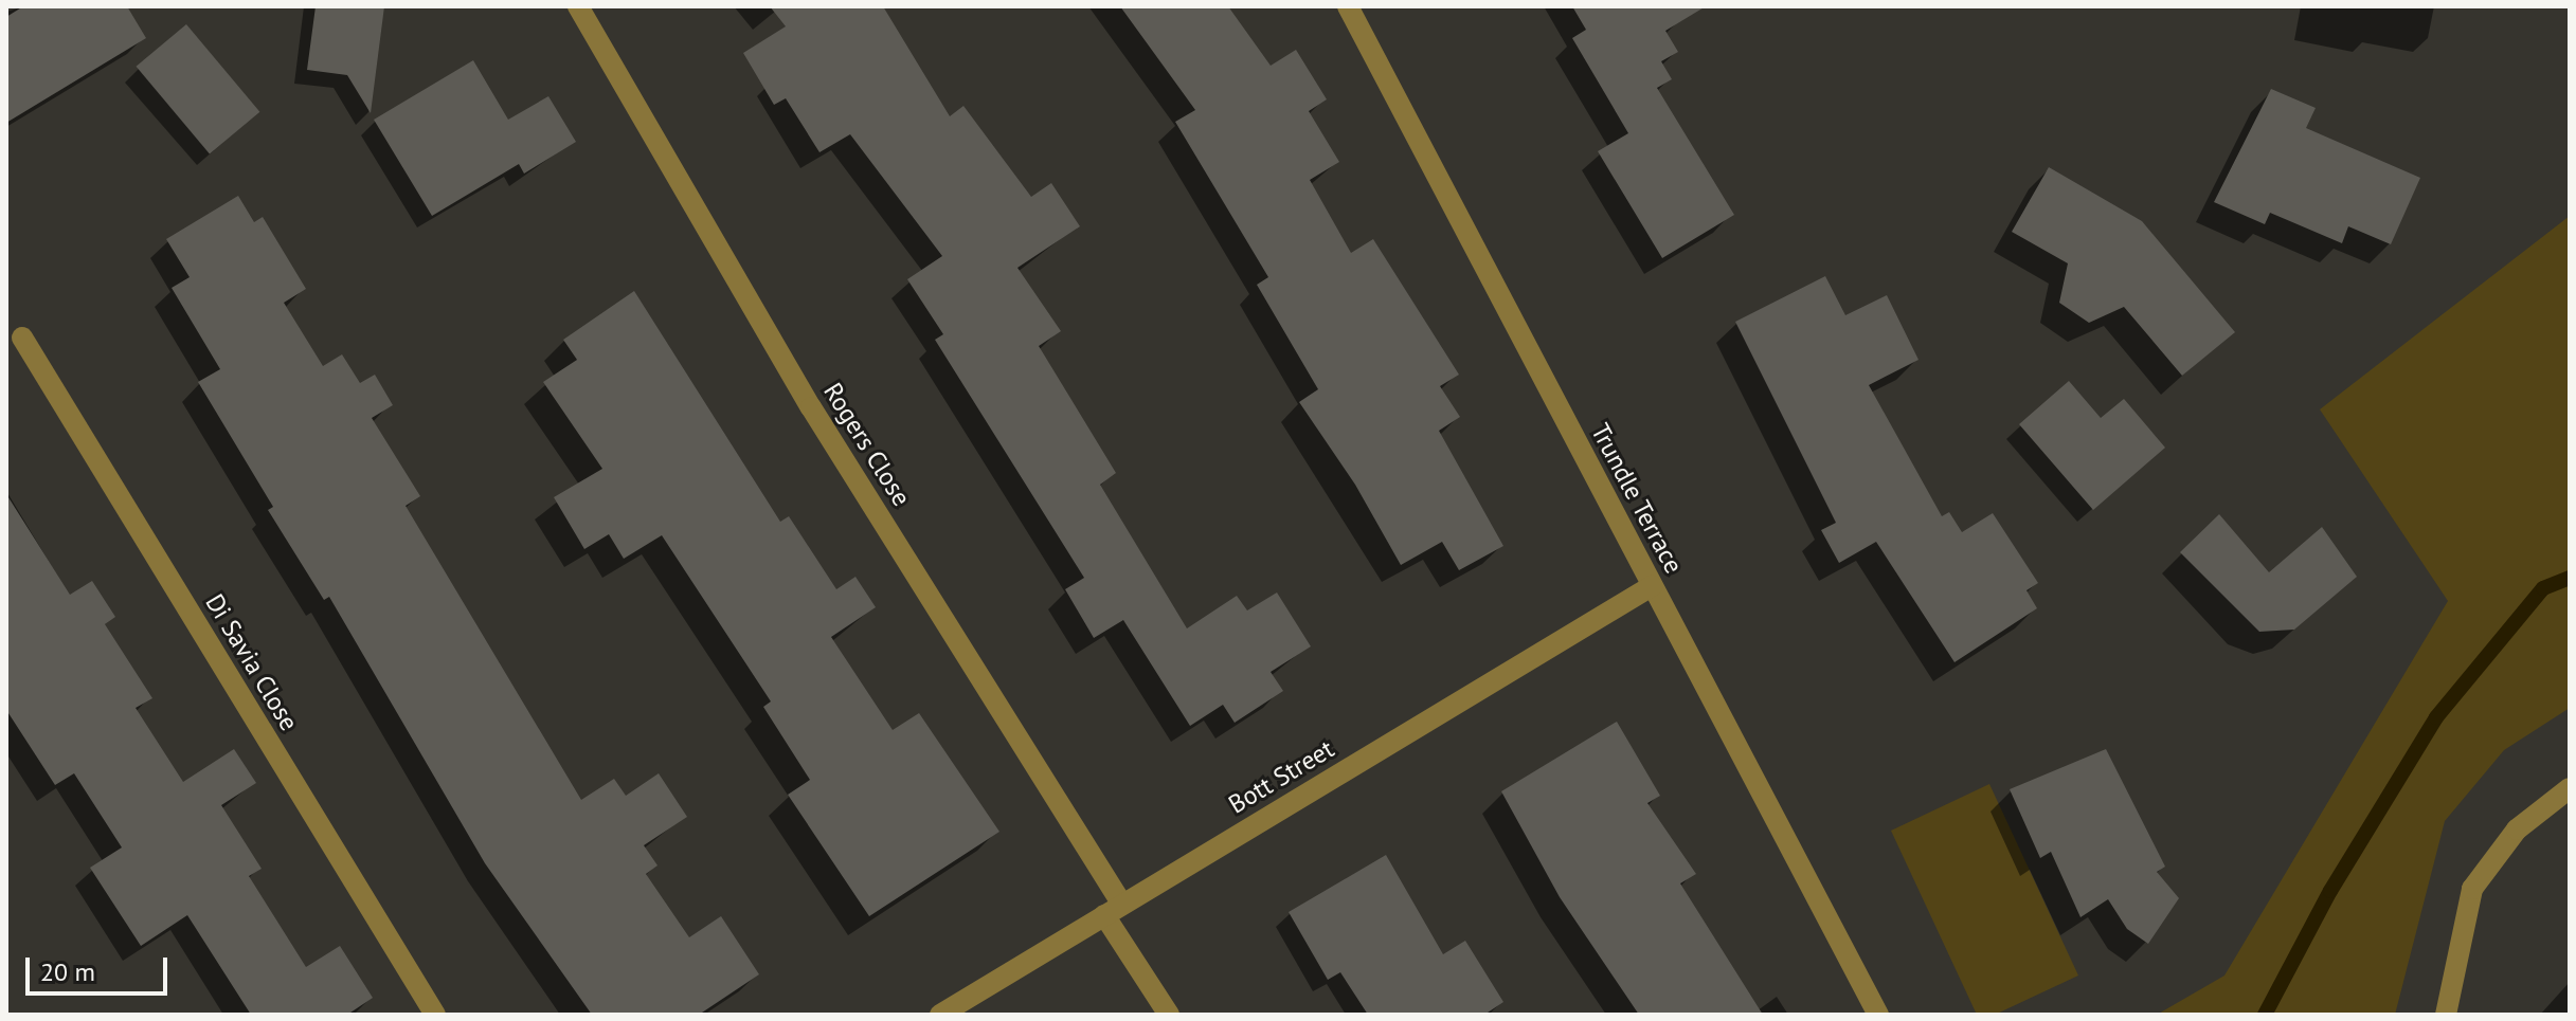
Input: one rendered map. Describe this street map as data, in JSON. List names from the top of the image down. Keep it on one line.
{"streets":{"street":["Rogers Close","Trundle Terrace","Di Savia Close","Bott Street"]},"crossings":[["Rogers Close","Bott Street"],["Trundle Terrace","Bott Street"]],"scale_bar":"20 m"}
